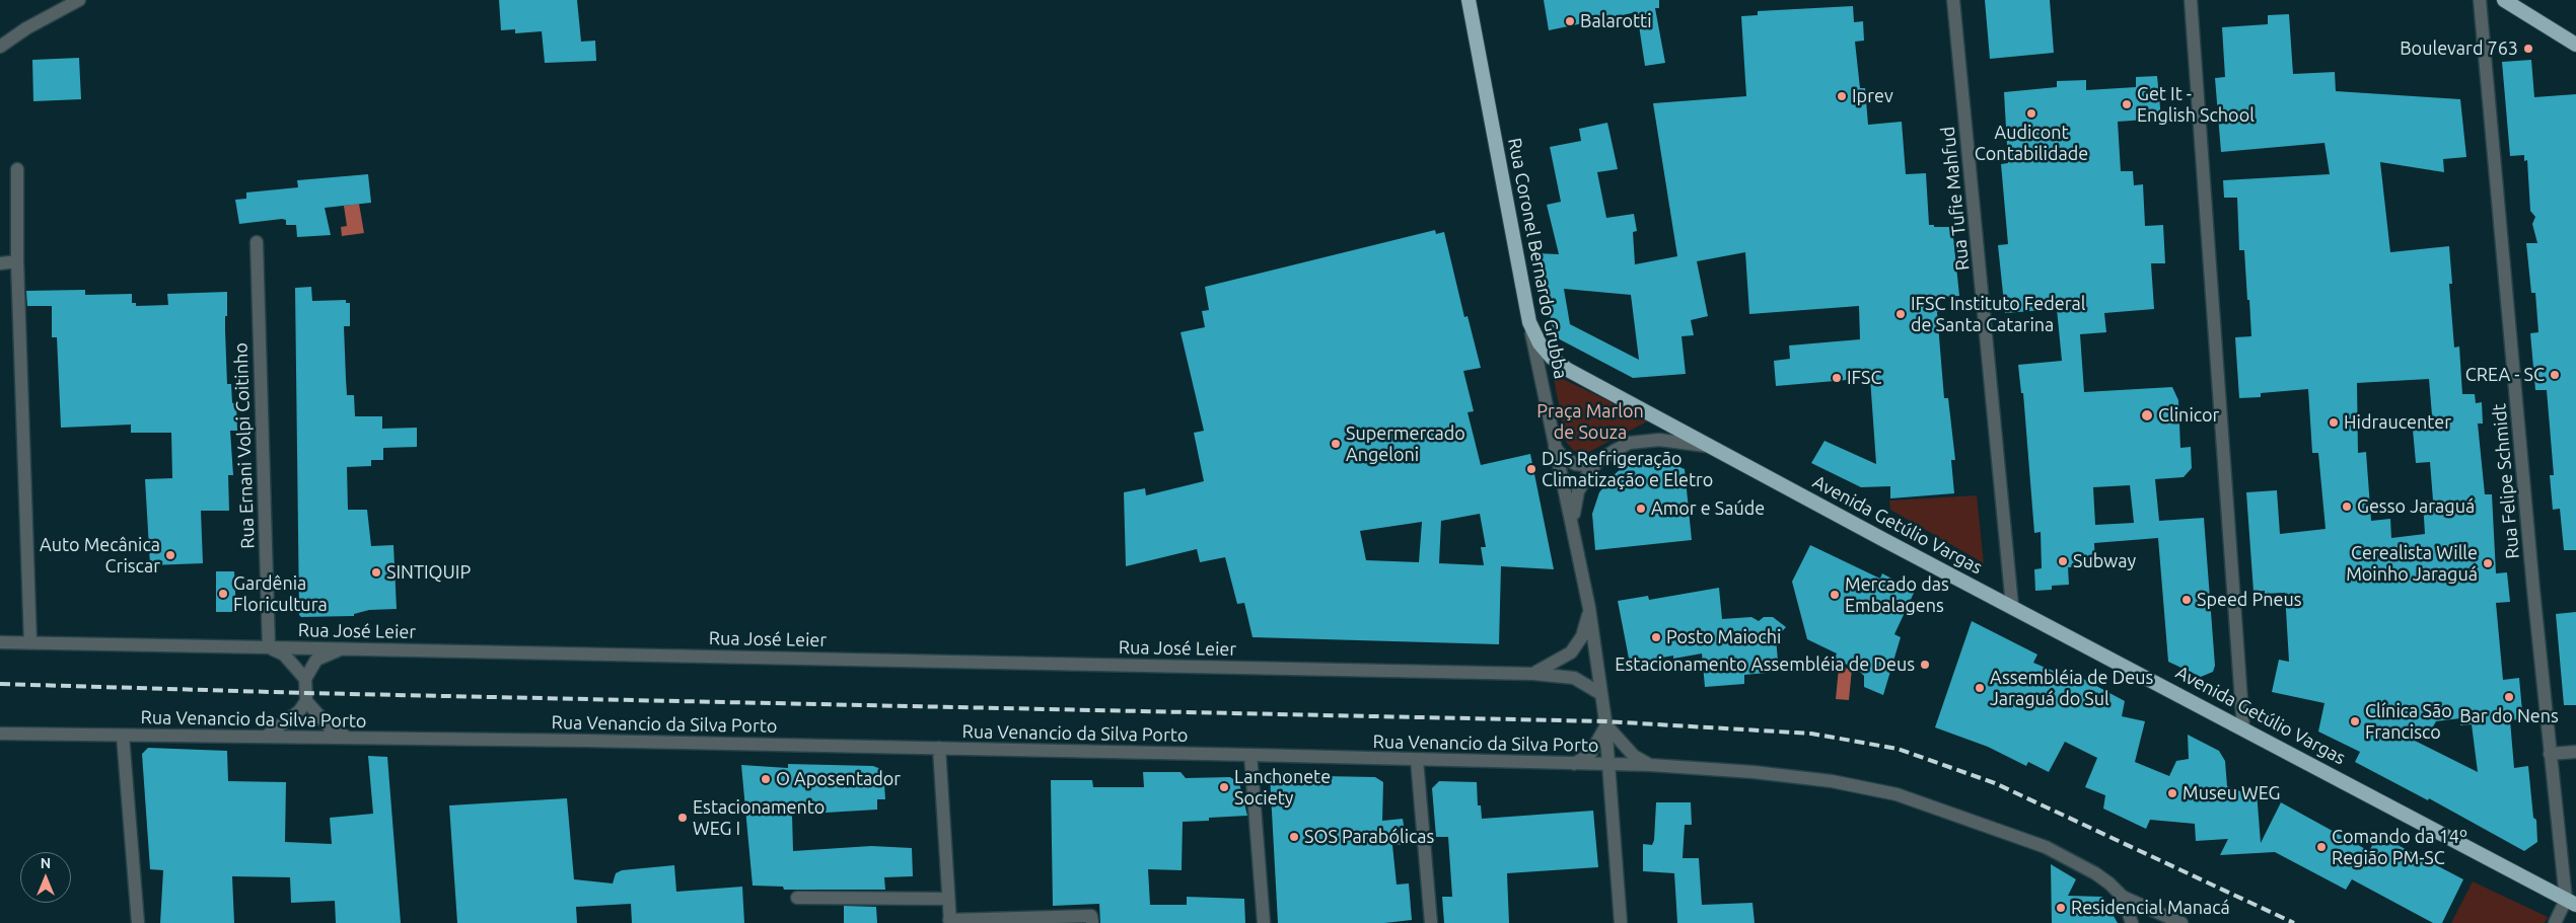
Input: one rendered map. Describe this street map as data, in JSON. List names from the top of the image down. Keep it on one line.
{"streets":{"highway":["Rua Coronel Bernardo Grubba","Avenida Getúlio Vargas"],"street":["Rua Tufie Mahfud","Rua Ernani Volpi Coitinho","Rua Felipe Schmidt","Rua José Leier","Rua Venancio da Silva Porto"]},"crossings":[["Rua Tufie Mahfud","Avenida Getúlio Vargas"],["Rua Coronel Bernardo Grubba","Avenida Getúlio Vargas"],["Rua Coronel Bernardo Grubba","Rua José Leier"],["Rua Coronel Bernardo Grubba","Rua Venancio da Silva Porto"],["Rua Ernani Volpi Coitinho","Rua José Leier"],["Rua Felipe Schmidt","Avenida Getúlio Vargas"]],"parks":["Praça Marlon de Souza"],"places":["Balarotti","Boulevard 763","Iprev","Get It - English School","Audicont Contabilidade","IFSC Instituto Federal de Santa Catarina","CREA - SC","IFSC","Clinicor","Hidraucenter","Supermercado Angeloni","DJS Refrigeração Climatização e Eletro","Gesso Jaraguá","Amor e Saúde","Auto Mecânica Criscar","Subway","Cerealista Wille Moinho Jaraguá","SINTIQUIP","Gardênia Floricultura","Mercado das Embalagens","Speed Pneus","Posto Maiochi","Estacionamento Assembléia de Deus","Assembléia de Deus Jaraguá do Sul","Bar do Nens","Clínica São Francisco","O Aposentador","Lanchonete Society","Museu WEG","Estacionamento WEG I","SOS Parabólicas","Comando da 14º Região PM-SC","Residencial Manacá"],"north":"top"}
